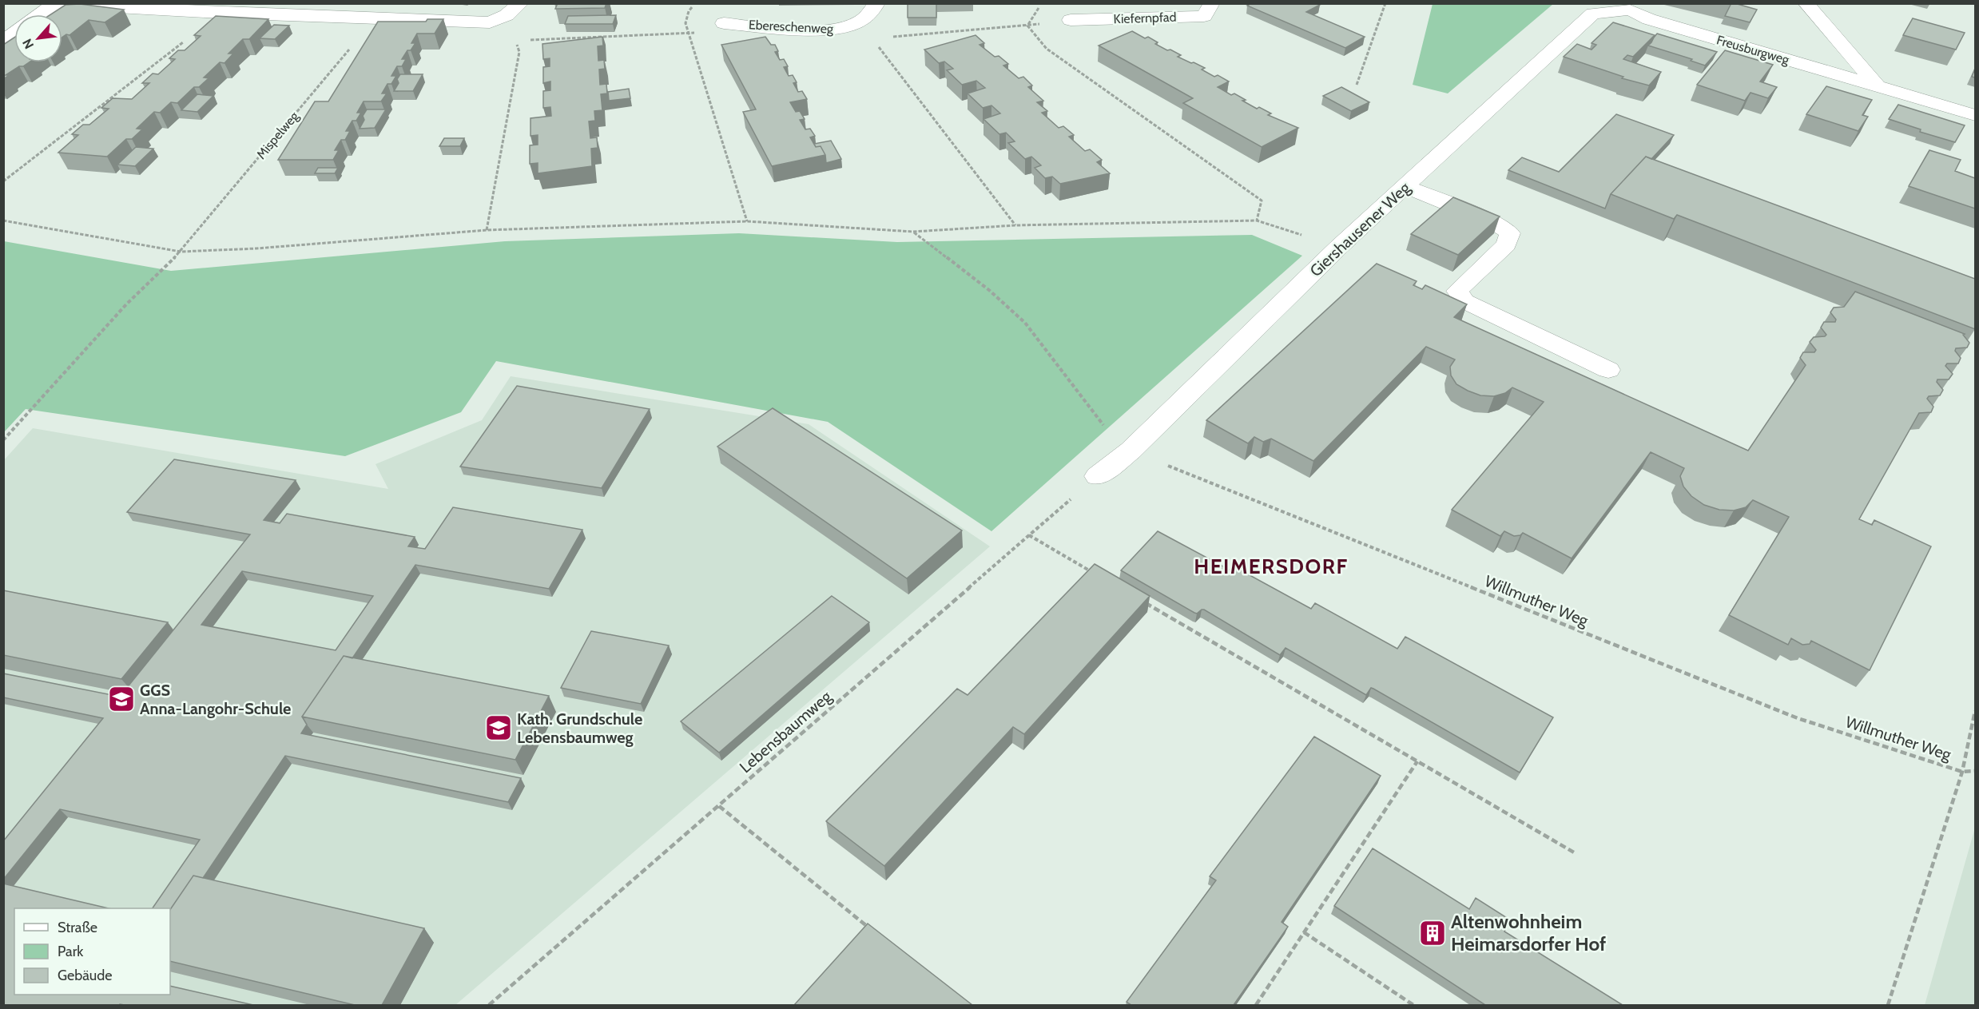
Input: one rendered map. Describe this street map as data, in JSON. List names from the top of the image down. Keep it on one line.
{"streets":{"street":["Kiefernpfad","Ebereschenweg","Freusburgweg","Giershausener Weg"],"path":["Mispelweg","Willmuther Weg","Lebensbaumweg"]},"crossings":[["Freusburgweg","Giershausener Weg"],["Giershausener Weg","Willmuther Weg"],["Giershausener Weg","Lebensbaumweg"]],"districts":["HEIMERSDORF"],"places":{"school or university":["GGS Anna-Langohr-Schule","Kath. Grundschule Lebensbaumweg"],"building":["Altenwohnheim Heimarsdorfer Hof"]},"legend":["Straße","Park","Gebäude"],"north":"bottom left"}
